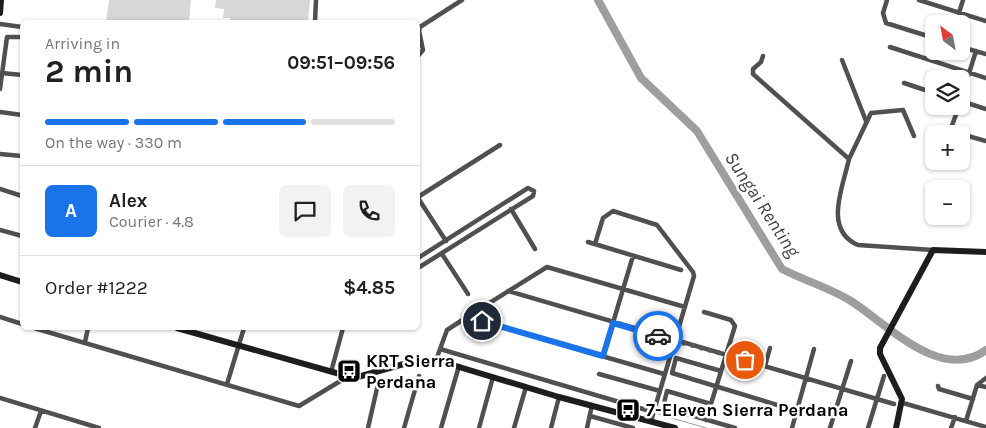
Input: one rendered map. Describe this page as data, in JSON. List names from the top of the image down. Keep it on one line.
{"water":["Sungai Renting"],"places":{"bus stop":["KRT Sierra Perdana","7-Eleven Sierra Perdana"]},"north":"top left","page":{"map_buttons":["+","−"],"heading":["2 min","Arriving in","09:51–09:56"],"panel":["Alex","Courier · 4.8","Order #1222","$4.85"],"bar":"On the way · 330 m","round":"A"}}
